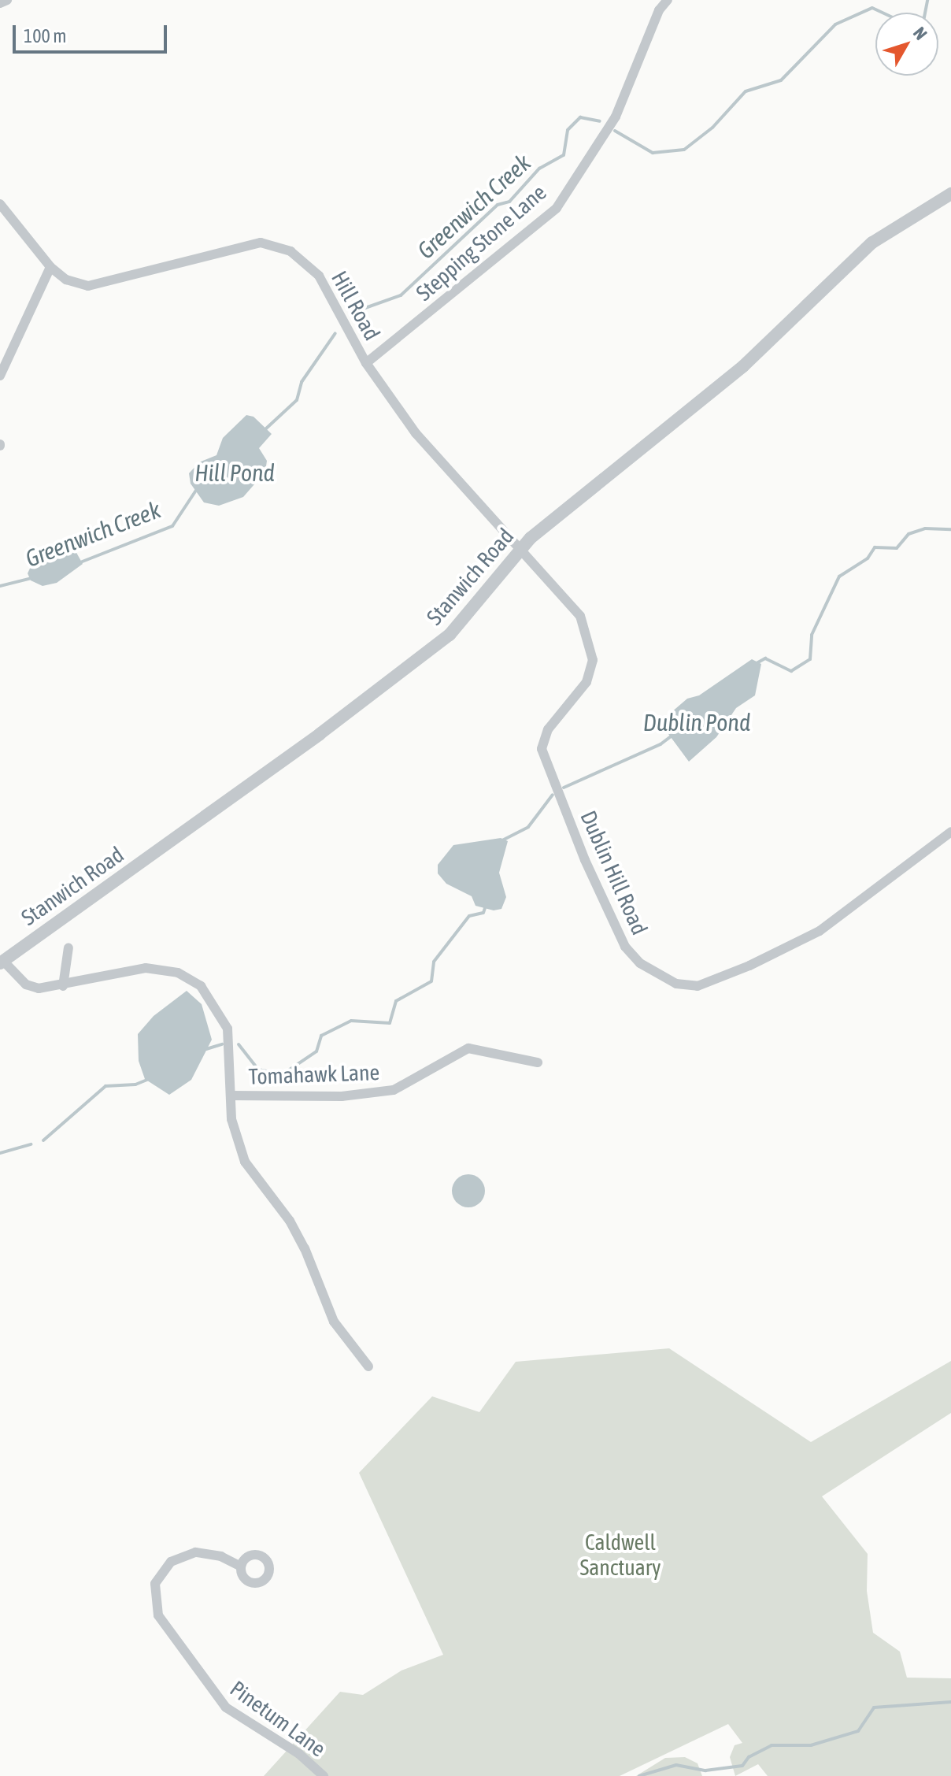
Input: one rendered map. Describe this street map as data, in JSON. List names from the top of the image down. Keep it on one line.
{"streets":{"street":["Stepping Stone Lane","Hill Road","Stanwich Road","Dublin Hill Road","Tomahawk Lane","Pinetum Lane"]},"crossings":[["Stepping Stone Lane","Hill Road"],["Hill Road","Stanwich Road"],["Hill Road","Dublin Hill Road"],["Stanwich Road","Dublin Hill Road"]],"water":["Greenwich Creek","Hill Pond","Dublin Pond"],"parks":["Caldwell Sanctuary"],"scale_bar":"100 m","north":"top right"}
